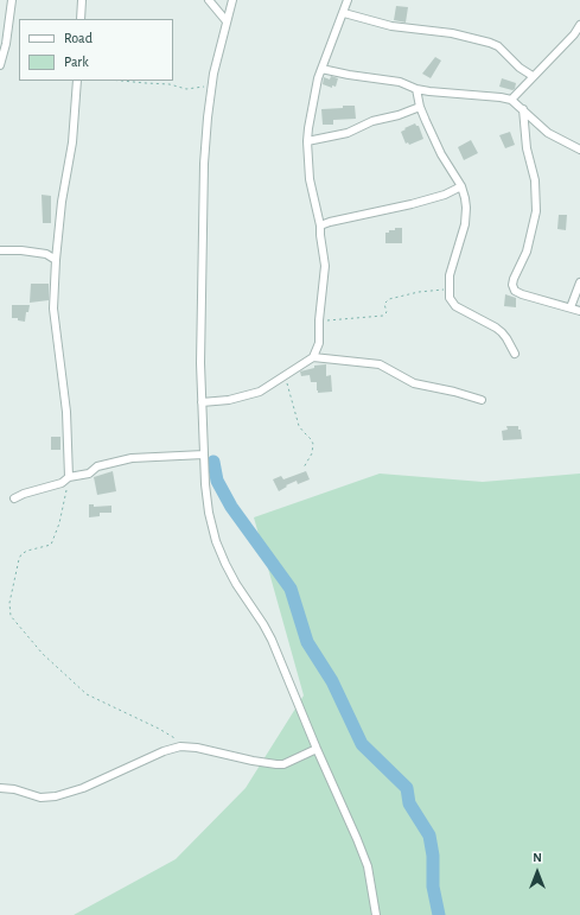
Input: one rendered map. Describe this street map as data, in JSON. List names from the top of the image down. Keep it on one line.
{"legend":["Road","Park"],"north":"top"}
